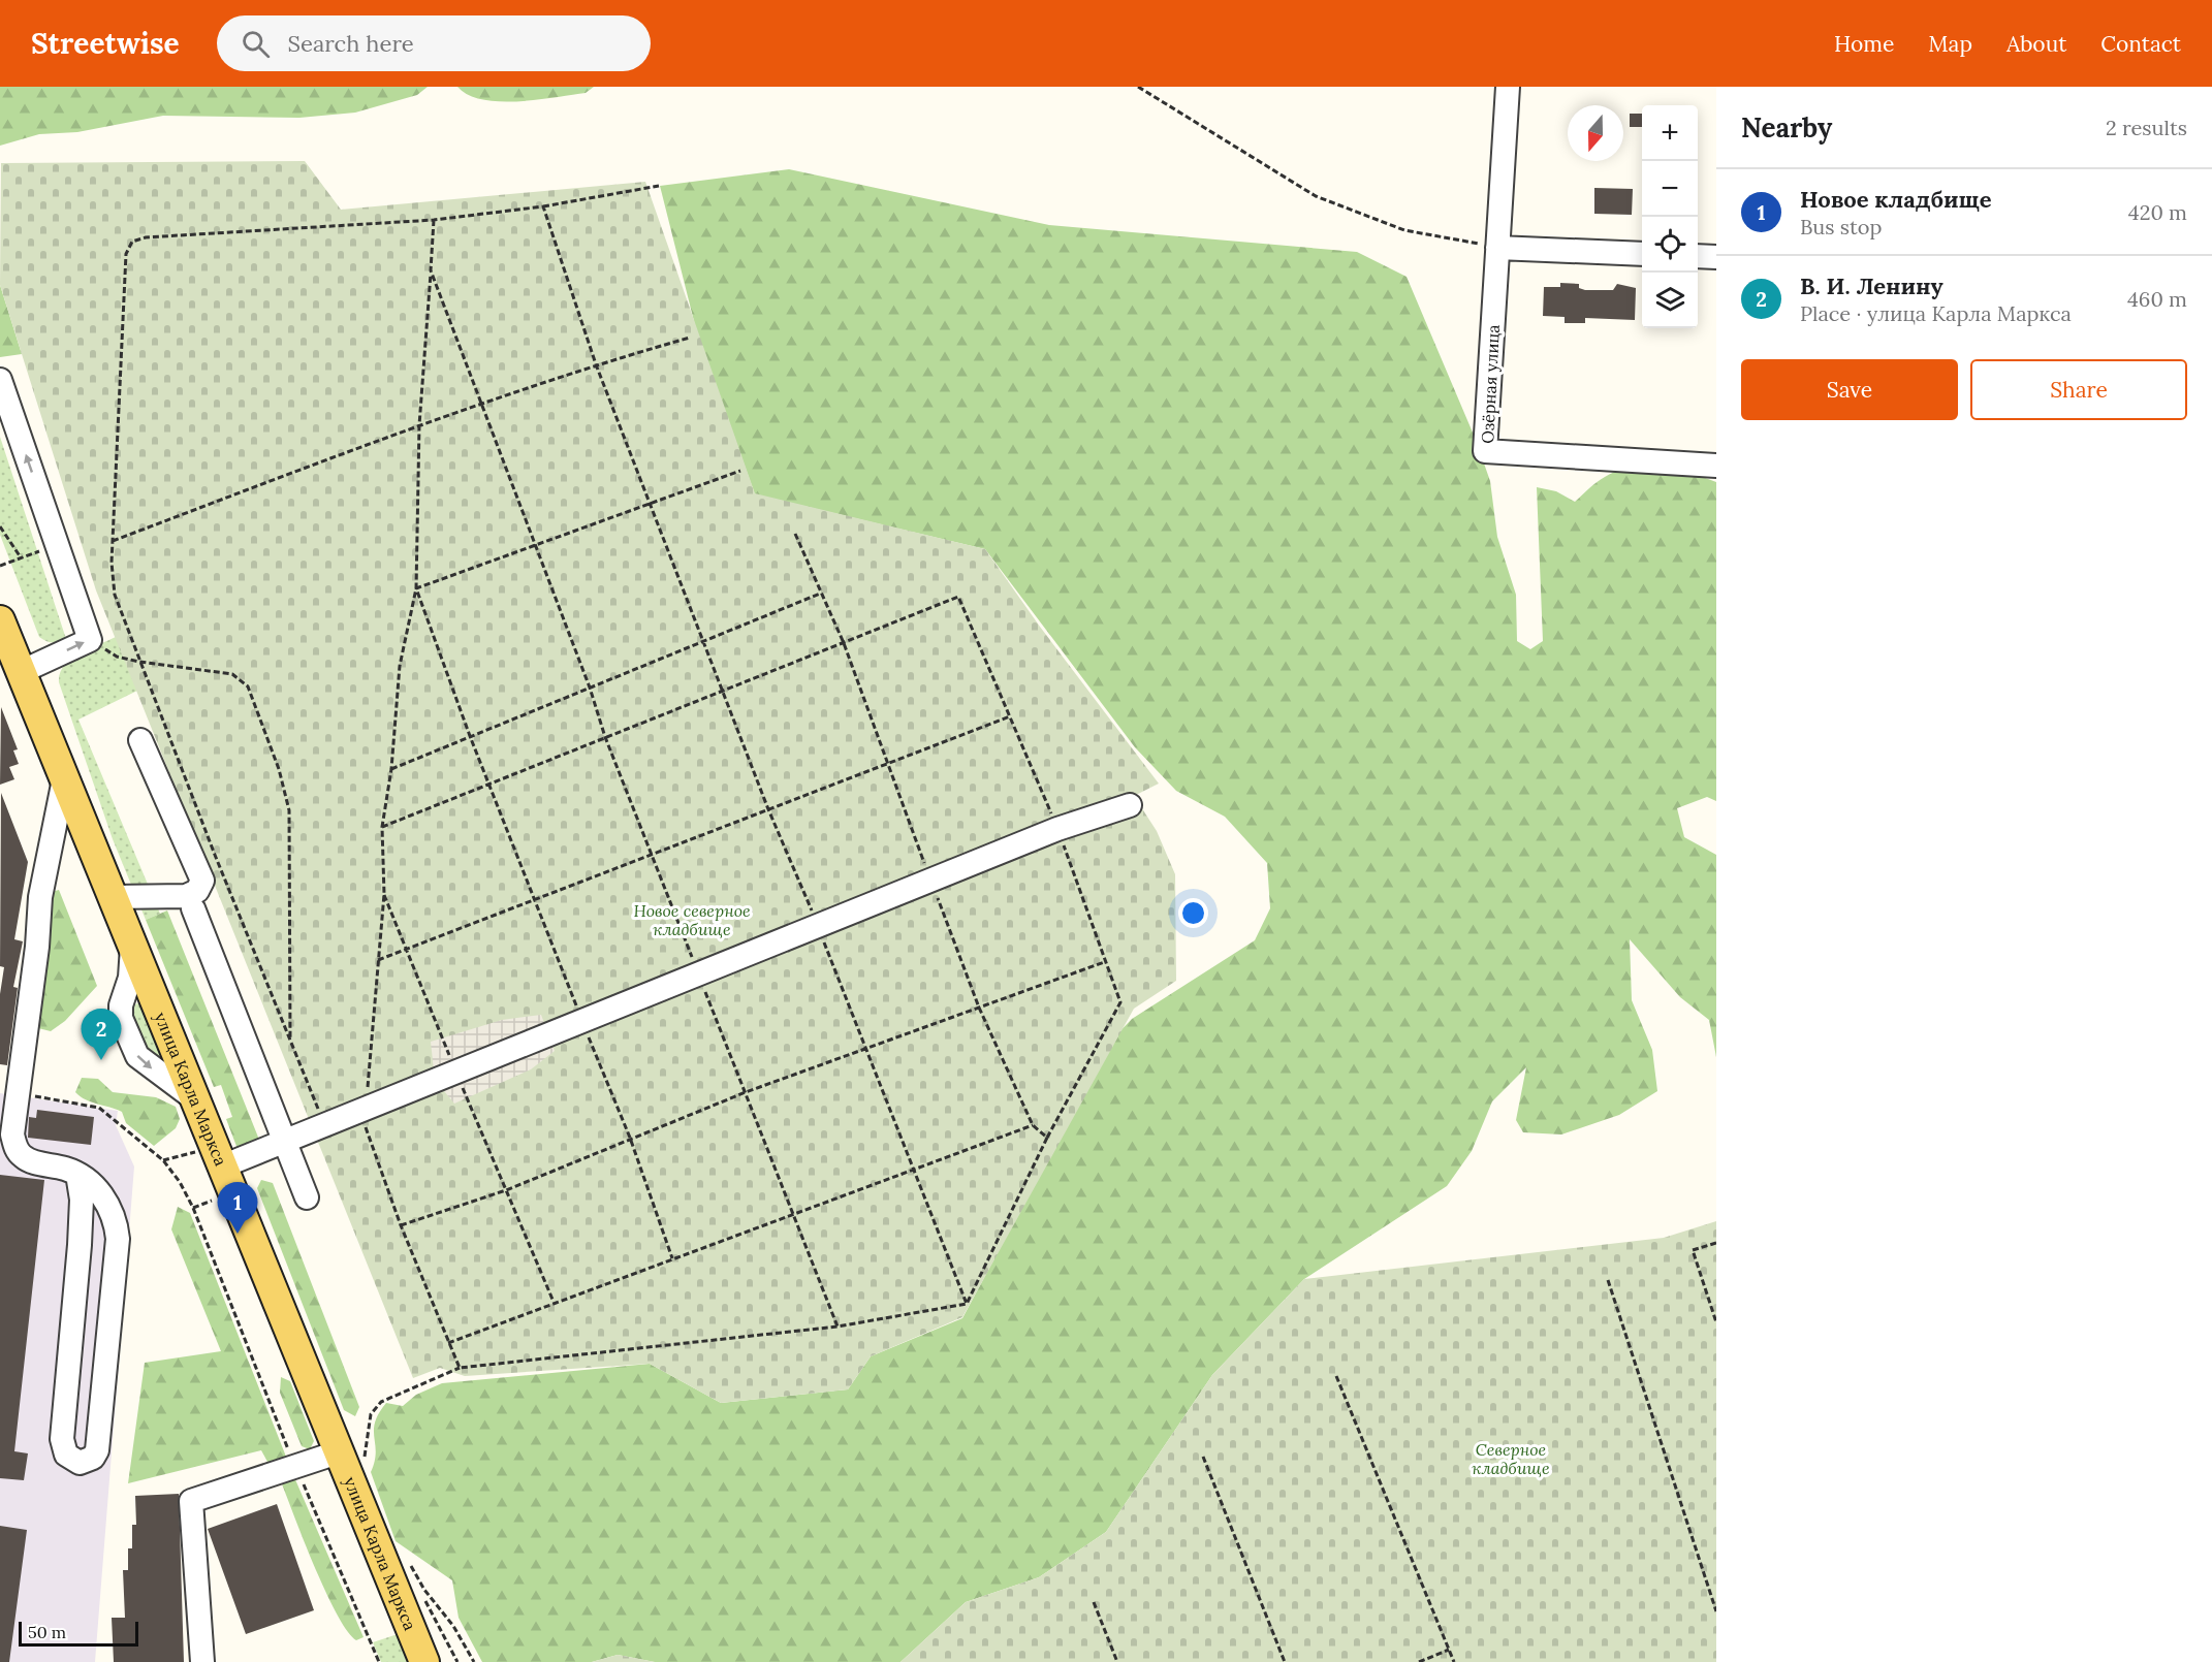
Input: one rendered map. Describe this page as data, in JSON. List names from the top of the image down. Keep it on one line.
{"streets":{"main road":["улица Карла Маркса"],"street":["Озёрная улица"]},"parks":["Новое северное кладбище","Северное кладбище"],"scale_bar":"50 m","north":"bottom","page":{"header":"Streetwise","search":"Search here","nav":["Home","Map","About","Contact"],"heading":["Nearby","2 results"],"map_buttons":["+","−"],"list":[{"mark":"1","name":"Новое кладбище","note":"Bus stop","value":"420 m"},{"mark":"2","name":"В. И. Ленину","note":"Place · улица Карла Маркса","value":"460 m"}],"buttons":["Save","Share"],"pins":["2","1"],"scale":"50 m"}}
